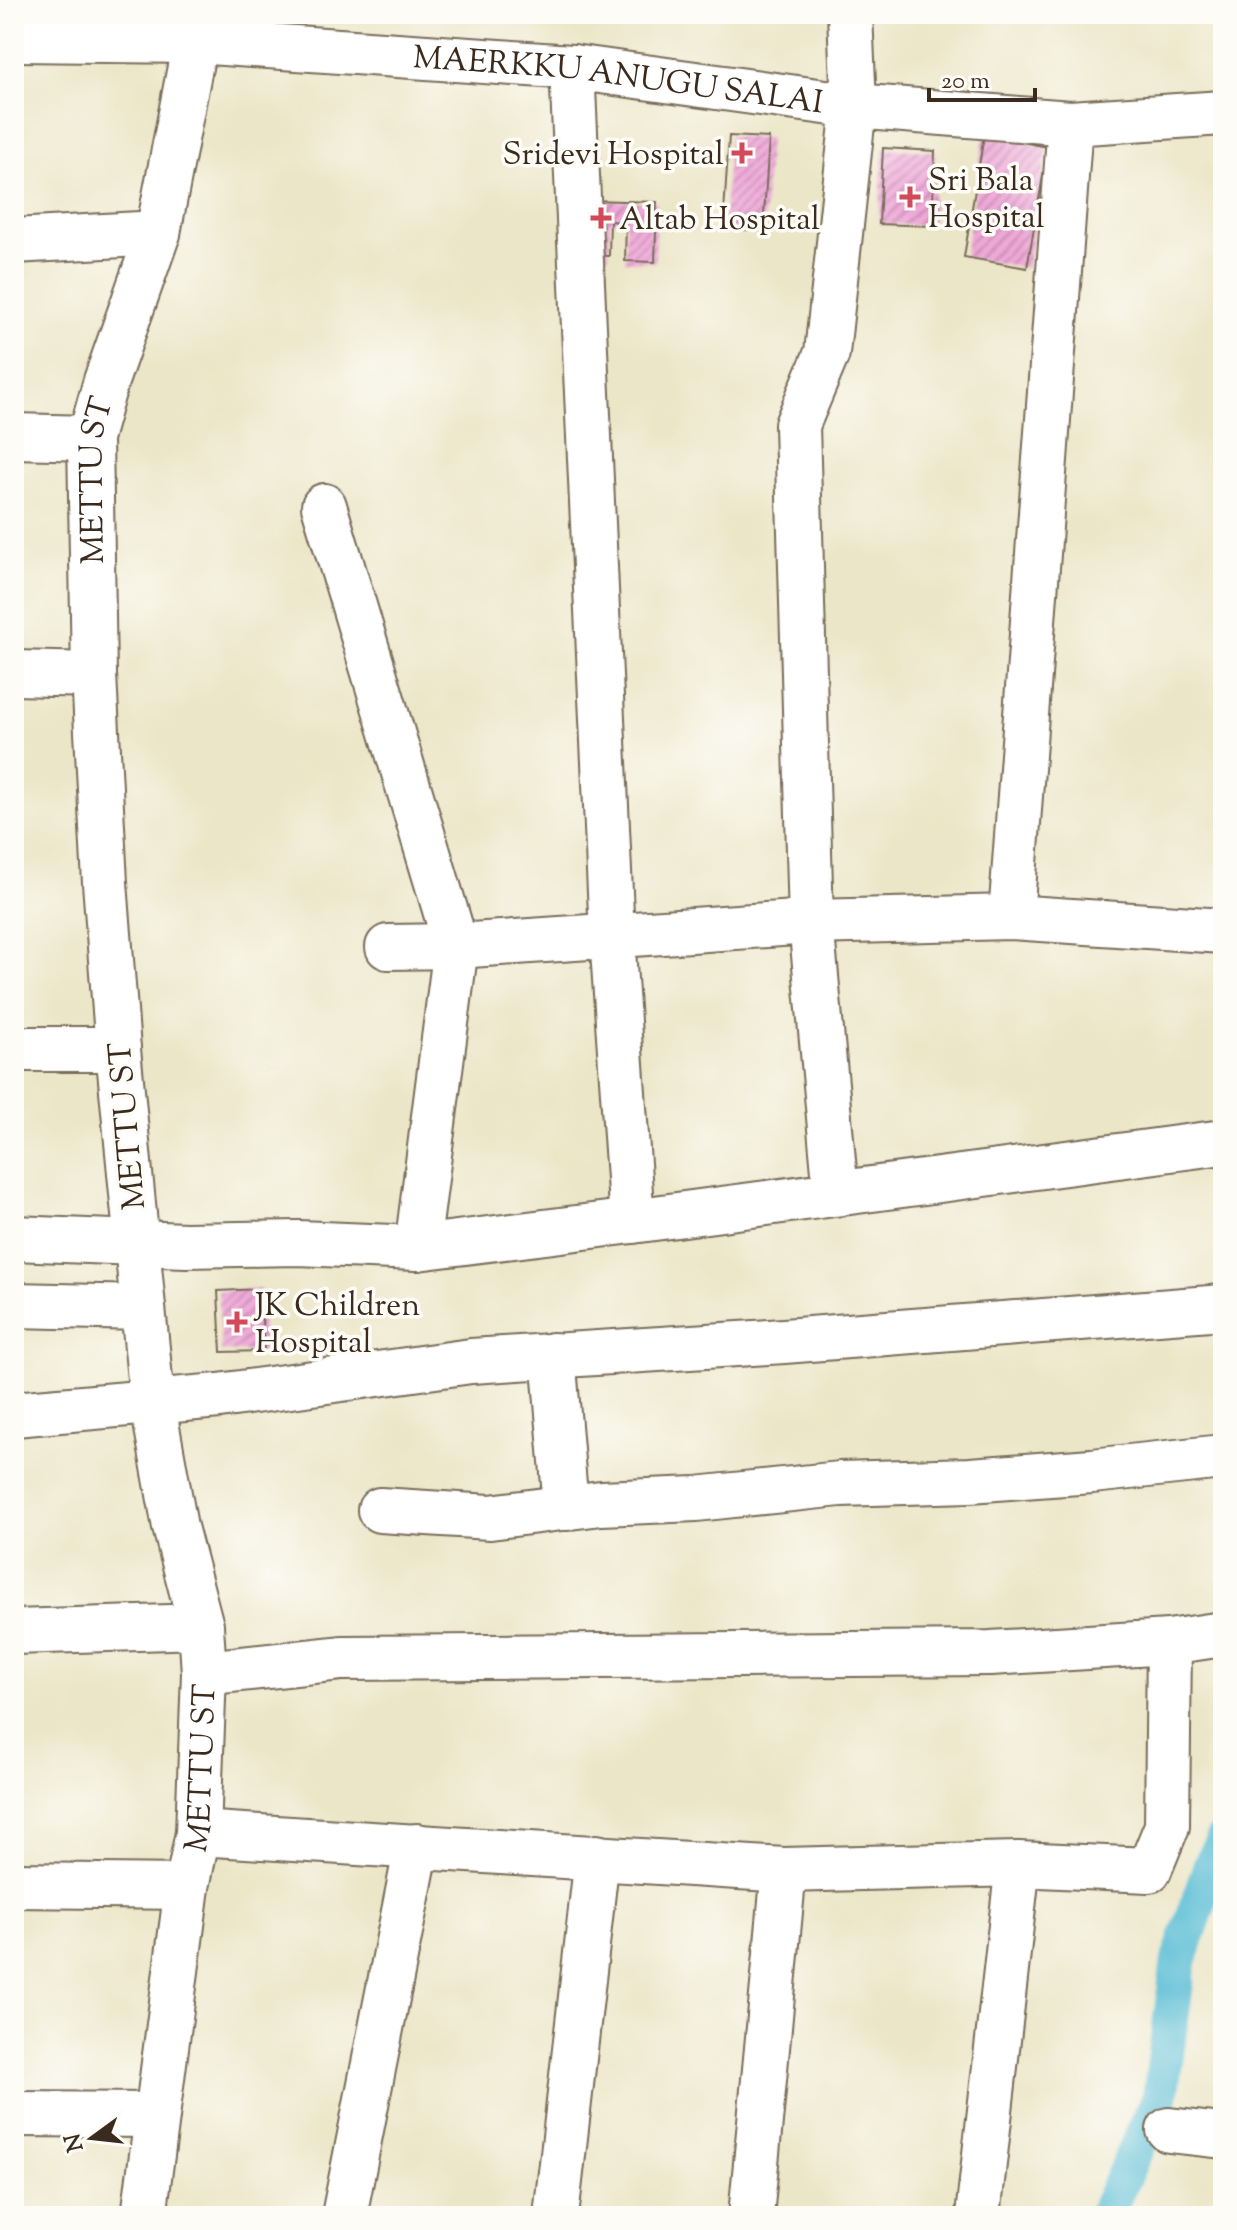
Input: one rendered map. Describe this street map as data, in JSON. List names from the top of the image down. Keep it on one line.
{"streets":{"street":["MAERKKU ANUGU SALAI","METTU ST"]},"crossings":[["MAERKKU ANUGU SALAI","METTU ST"]],"places":{"health":["Sridevi Hospital","Sri Bala Hospital","Altab Hospital","JK Children Hospital"]},"scale_bar":"20 m","north":"left"}
